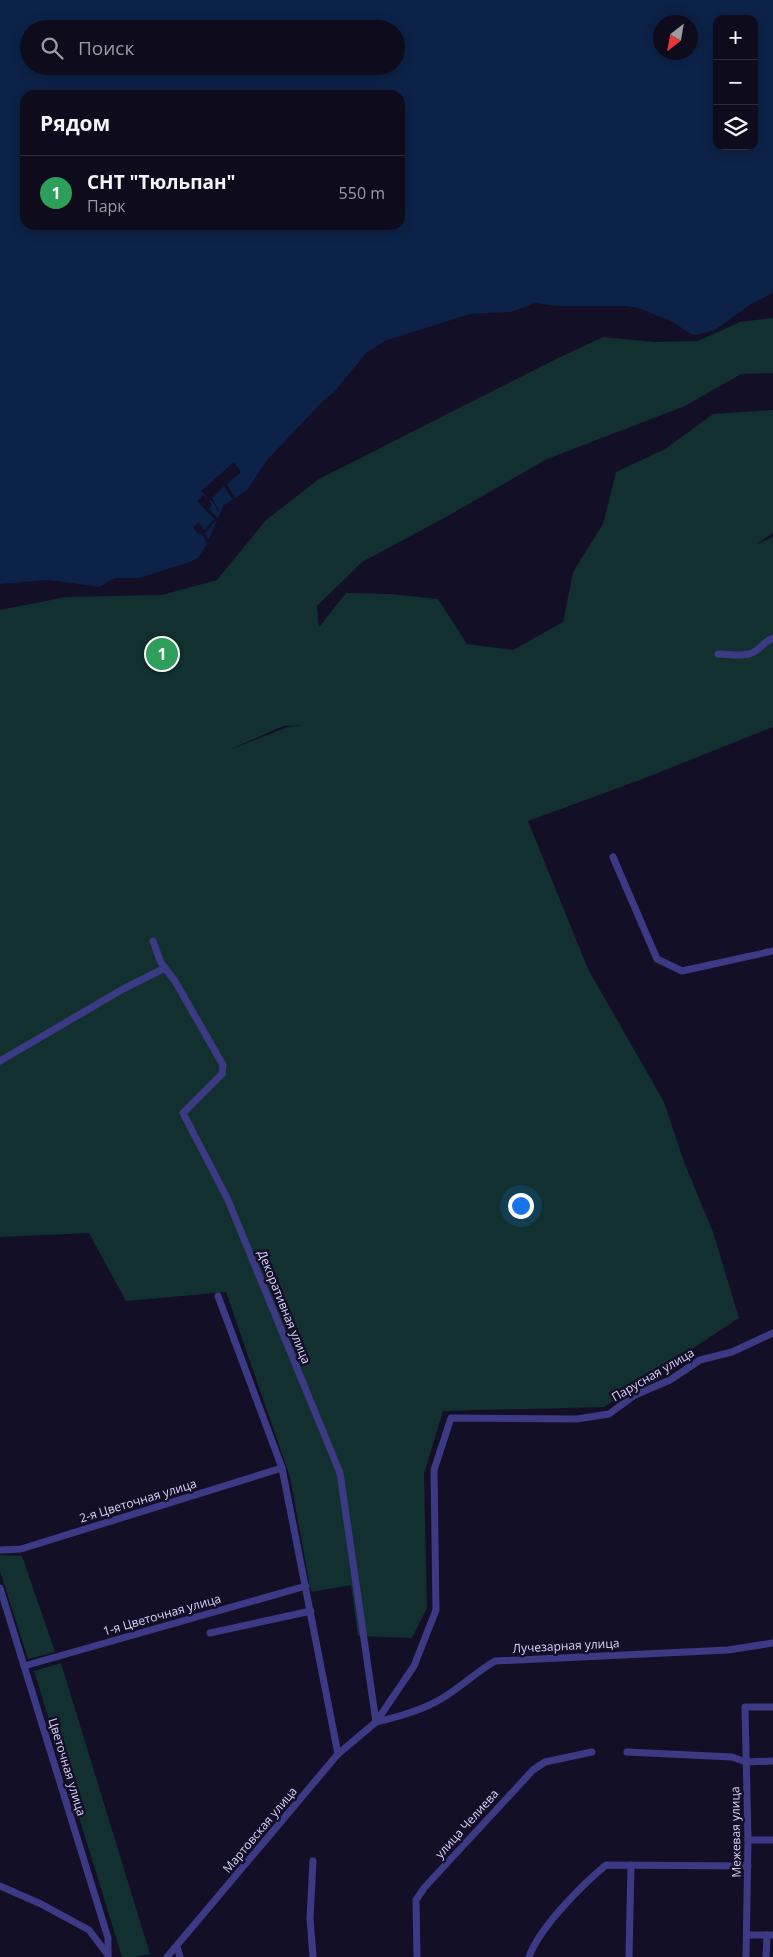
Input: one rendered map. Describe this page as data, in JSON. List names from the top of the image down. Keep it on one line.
{"streets":{"street":["Декоративная улица","Парусная улица","2-я Цветочная улица","1-я Цветочная улица","Лучезарная улица","Цветочная улица","улица Челиева","Мартовская улица","Межевая улица"]},"crossings":[["Декоративная улица","Парусная улица"],["Декоративная улица","Лучезарная улица"],["Декоративная улица","Мартовская улица"],["Парусная улица","Лучезарная улица"],["Парусная улица","Мартовская улица"],["1-я Цветочная улица","Цветочная улица"],["Лучезарная улица","Мартовская улица"]],"north":"bottom left","page":{"map_buttons":["+","−"],"search":"Поиск","heading":"Рядом","list":[{"mark":"1","name":"СНТ \"Тюльпан\"","note":"Парк","value":"550 m"}],"pins":"1"}}
